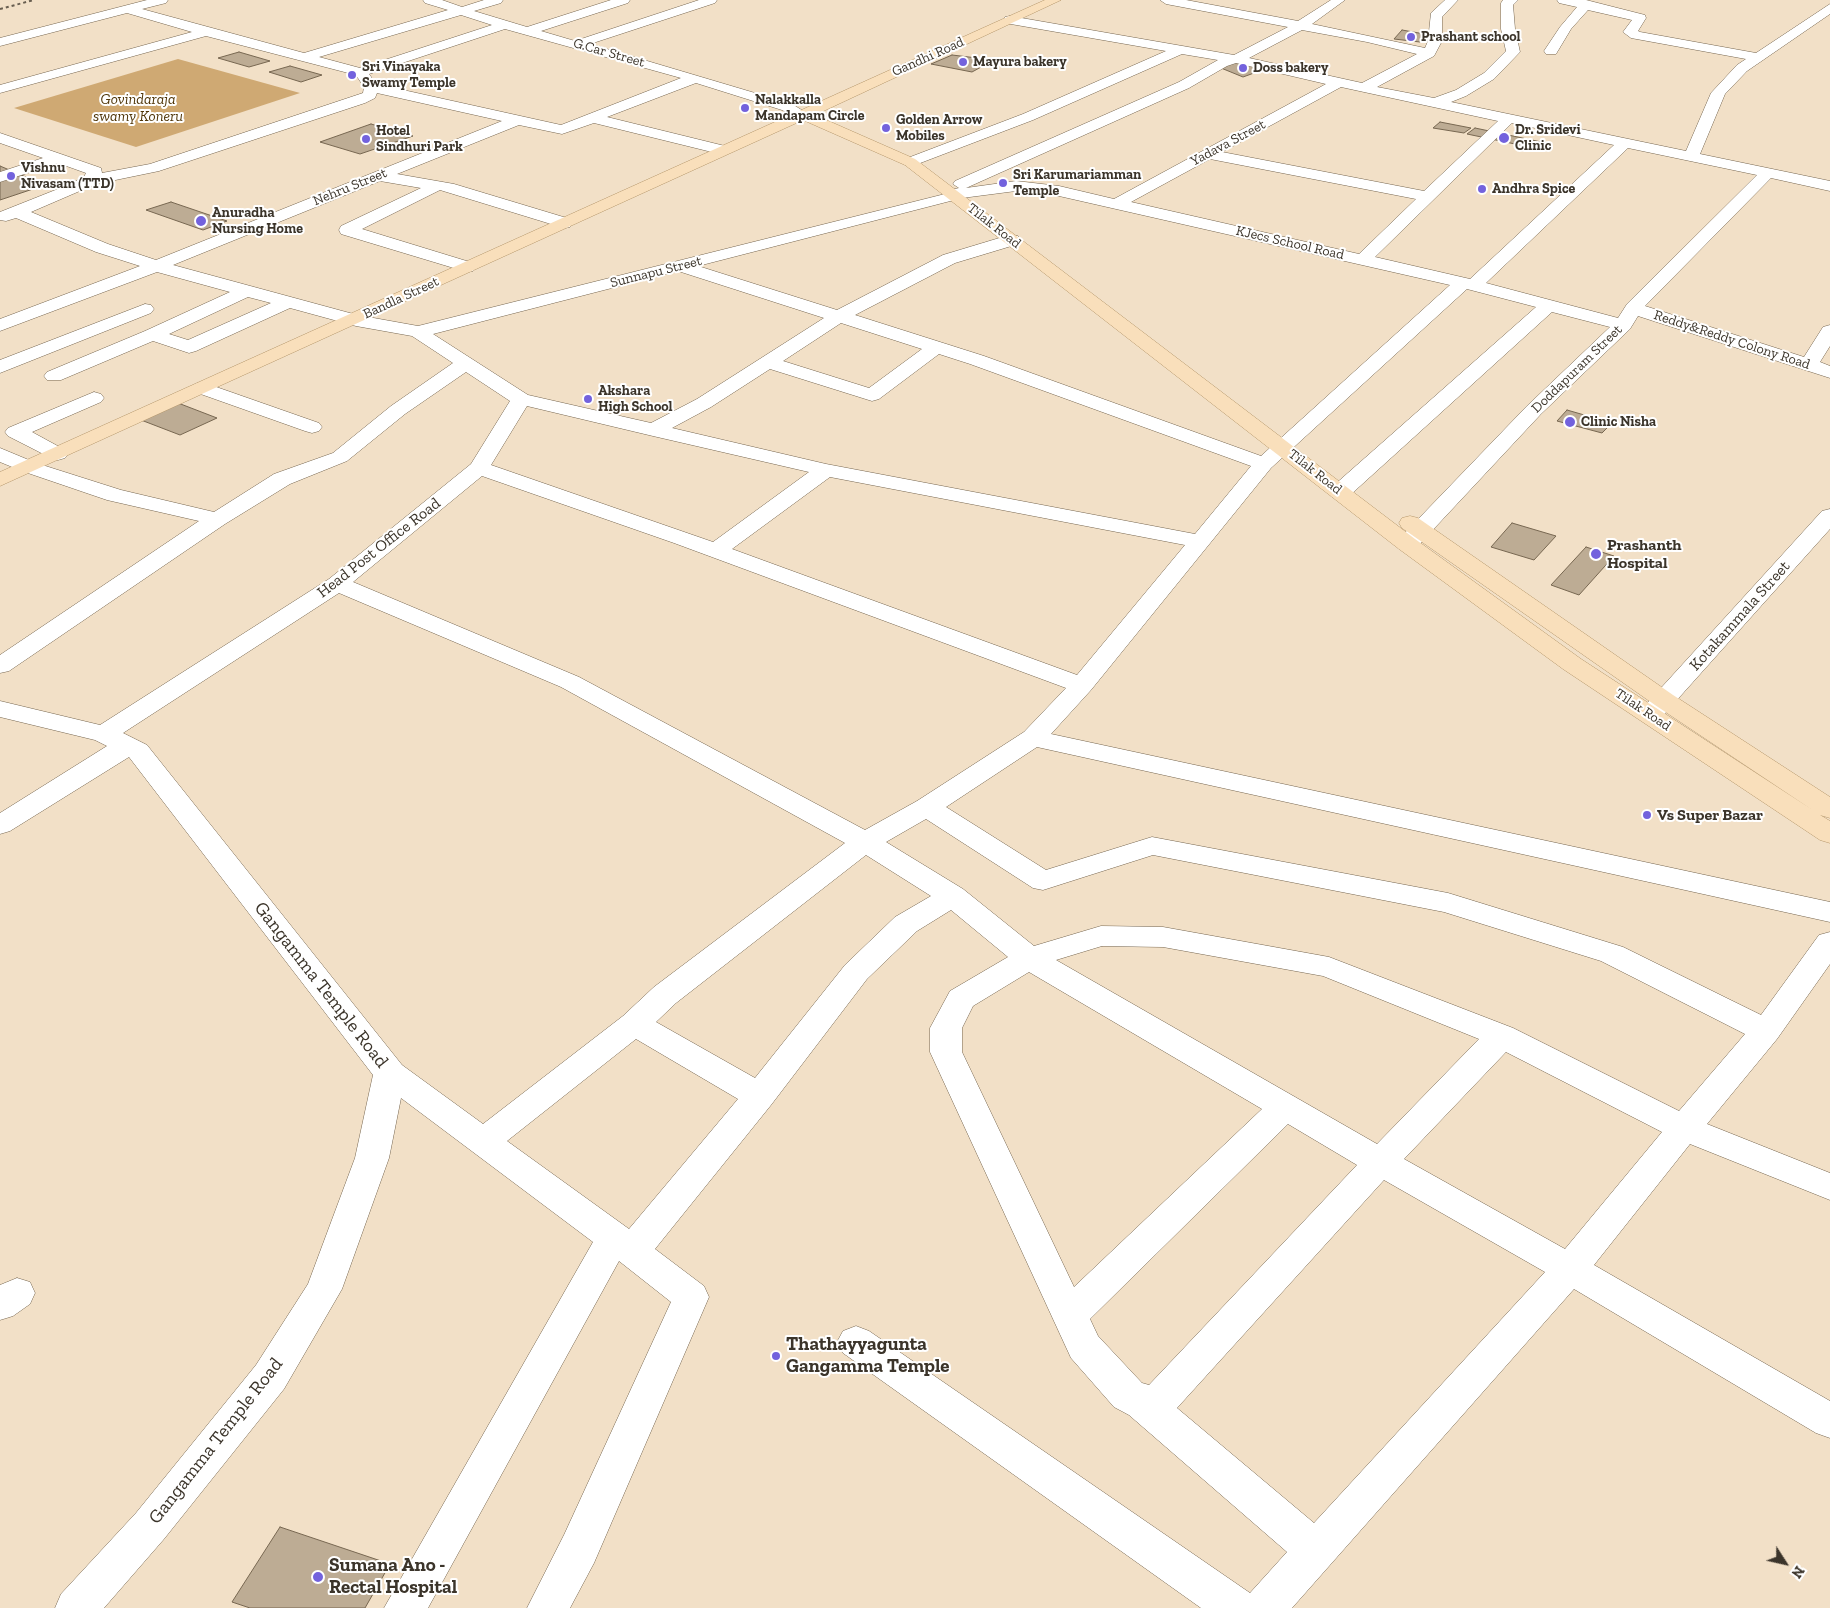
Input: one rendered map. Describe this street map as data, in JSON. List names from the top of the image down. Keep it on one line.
{"streets":{"main road":["Gandhi Road","Tilak Road","Bandla Street"],"street":["G.Car Street","Yadava Street","Nehru Street","KJecs School Road","Sunnapu Street","Reddy&Reddy Colony Road","Doddapuram Street","Head Post Office Road","Kotakammala Street","Gangamma Temple Road"]},"crossings":[["G.Car Street","Gandhi Road"],["G.Car Street","Tilak Road"],["G.Car Street","Bandla Street"],["Gandhi Road","Tilak Road"],["Gandhi Road","Bandla Street"],["Yadava Street","KJecs School Road"],["Nehru Street","Sunnapu Street"],["Tilak Road","KJecs School Road"],["Tilak Road","Sunnapu Street"],["Tilak Road","Bandla Street"],["Tilak Road","Doddapuram Street"],["Tilak Road","Kotakammala Street"],["KJecs School Road","Sunnapu Street"],["KJecs School Road","Doddapuram Street"],["Sunnapu Street","Bandla Street"],["Reddy&Reddy Colony Road","Doddapuram Street"],["Head Post Office Road","Gangamma Temple Road"]],"water":["Govindaraja swamy Koneru"],"places":["Prashant school","Mayura bakery","Doss bakery","Sri Vinayaka Swamy Temple","Nalakkalla Mandapam Circle","Golden Arrow Mobiles","Dr. Sridevi Clinic","Hotel Sindhuri Park","Vishnu Nivasam (TTD)","Sri Karumariamman Temple","Andhra Spice","Anuradha Nursing Home","Akshara High School","Clinic Nisha","Prashanth Hospital","Vs Super Bazar","Thathayyagunta Gangamma Temple","Sumana Ano - Rectal Hospital"],"north":"bottom right"}
